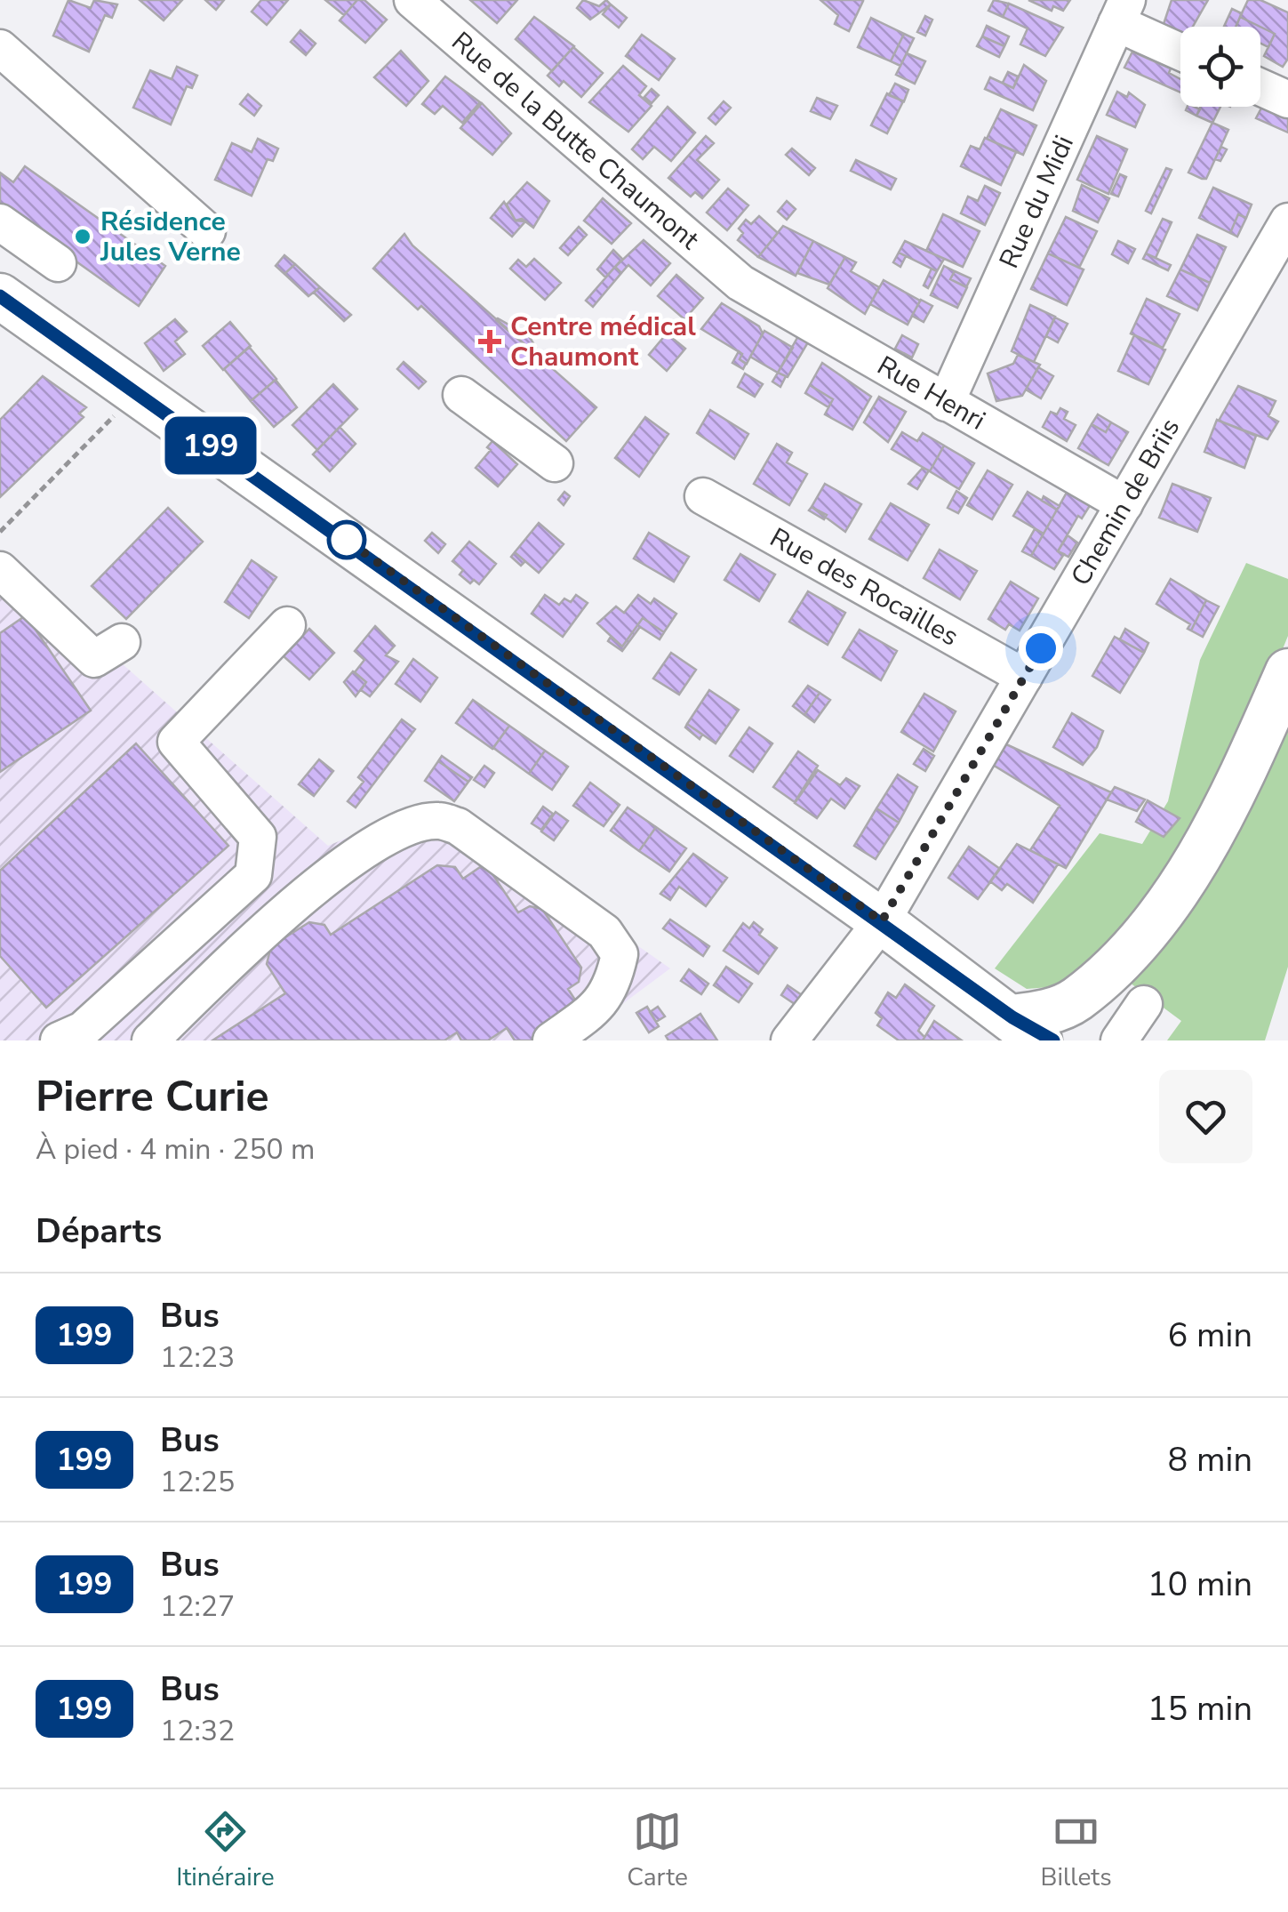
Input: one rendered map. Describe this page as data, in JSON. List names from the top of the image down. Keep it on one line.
{"streets":{"street":["Rue de la Butte Chaumont","Rue du Midi","Rue Henri","Chemin de Briis","Rue des Rocailles"]},"crossings":[["Rue de la Butte Chaumont","Rue Henri"],["Rue du Midi","Rue Henri"],["Rue Henri","Chemin de Briis"],["Chemin de Briis","Rue des Rocailles"]],"places":{"other":["Résidence Jules Verne"],"health":["Centre médical Chaumont"]},"lines":["bus line 199"],"page":{"on_map":"199","heading":[["Pierre Curie","À pied · 4 min · 250 m"],"Départs"],"list":[{"mark":"199","name":"Bus","note":"12:23","value":"6 min"},{"mark":"199","name":"Bus","note":"12:25","value":"8 min"},{"mark":"199","name":"Bus","note":"12:27","value":"10 min"},{"mark":"199","name":"Bus","note":"12:32","value":"15 min"}],"tabs":["Itinéraire","Carte","Billets"]}}
